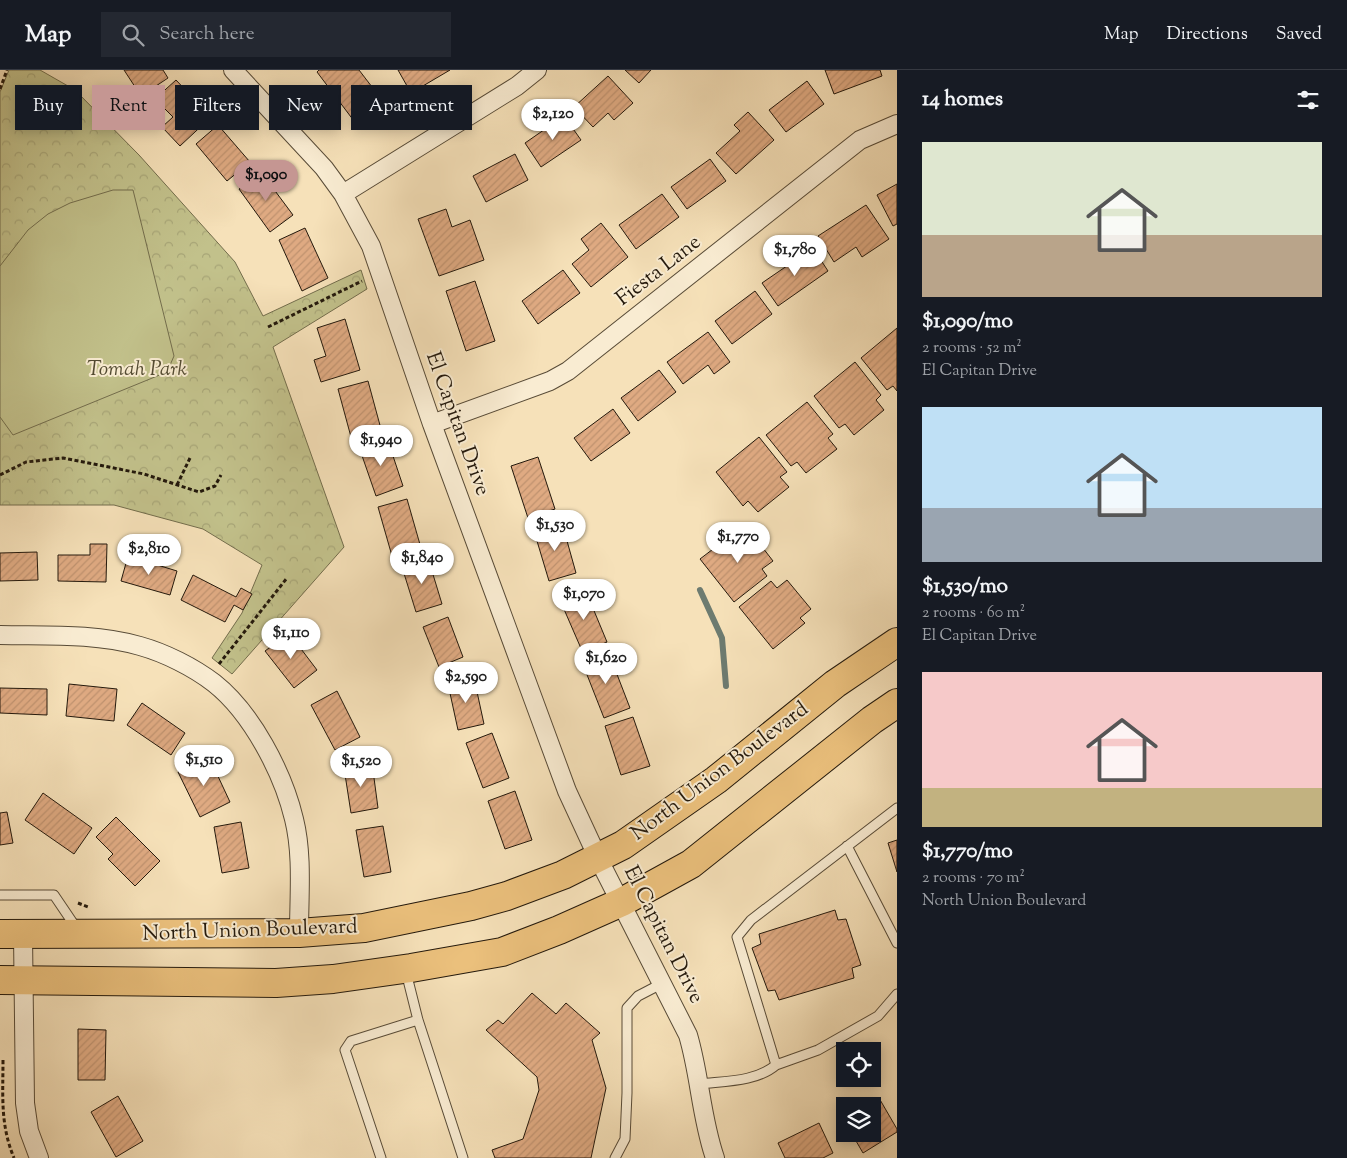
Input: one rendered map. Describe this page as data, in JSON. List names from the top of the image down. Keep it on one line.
{"streets":{"main road":["North Union Boulevard"],"street":["Fiesta Lane","El Capitan Drive"]},"crossings":[["Fiesta Lane","El Capitan Drive"],["El Capitan Drive","North Union Boulevard"]],"parks":["Tomah Park"],"page":{"header":"Map","search":"Search here","nav":["Map","Directions","Saved"],"heading":"14 homes","chip":["Buy","Rent","Filters","New","Apartment"],"price":["$2,120","$1,090","$1,780","$1,940","$1,530","$1,770","$2,810","$1,840","$1,070","$1,110","$1,620","$2,590","$1,510","$1,520"],"list":[{"name":"$1,090/mo","note":"2 rooms · 52 m² · El Capitan Drive"},{"name":"$1,530/mo","note":"2 rooms · 60 m² · El Capitan Drive"},{"name":"$1,770/mo","note":"2 rooms · 70 m² · North Union Boulevard"}]}}
